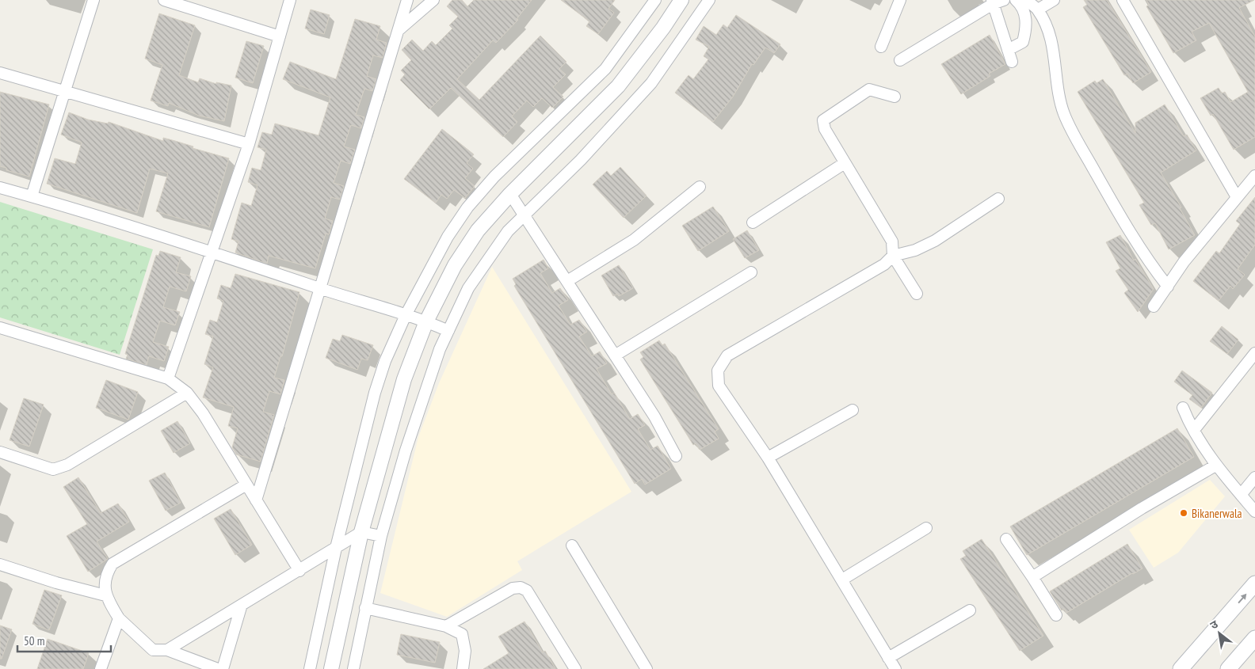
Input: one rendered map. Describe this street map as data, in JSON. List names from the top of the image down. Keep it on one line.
{"places":["Bikanerwala"],"scale_bar":"50 m","north":"top left"}
